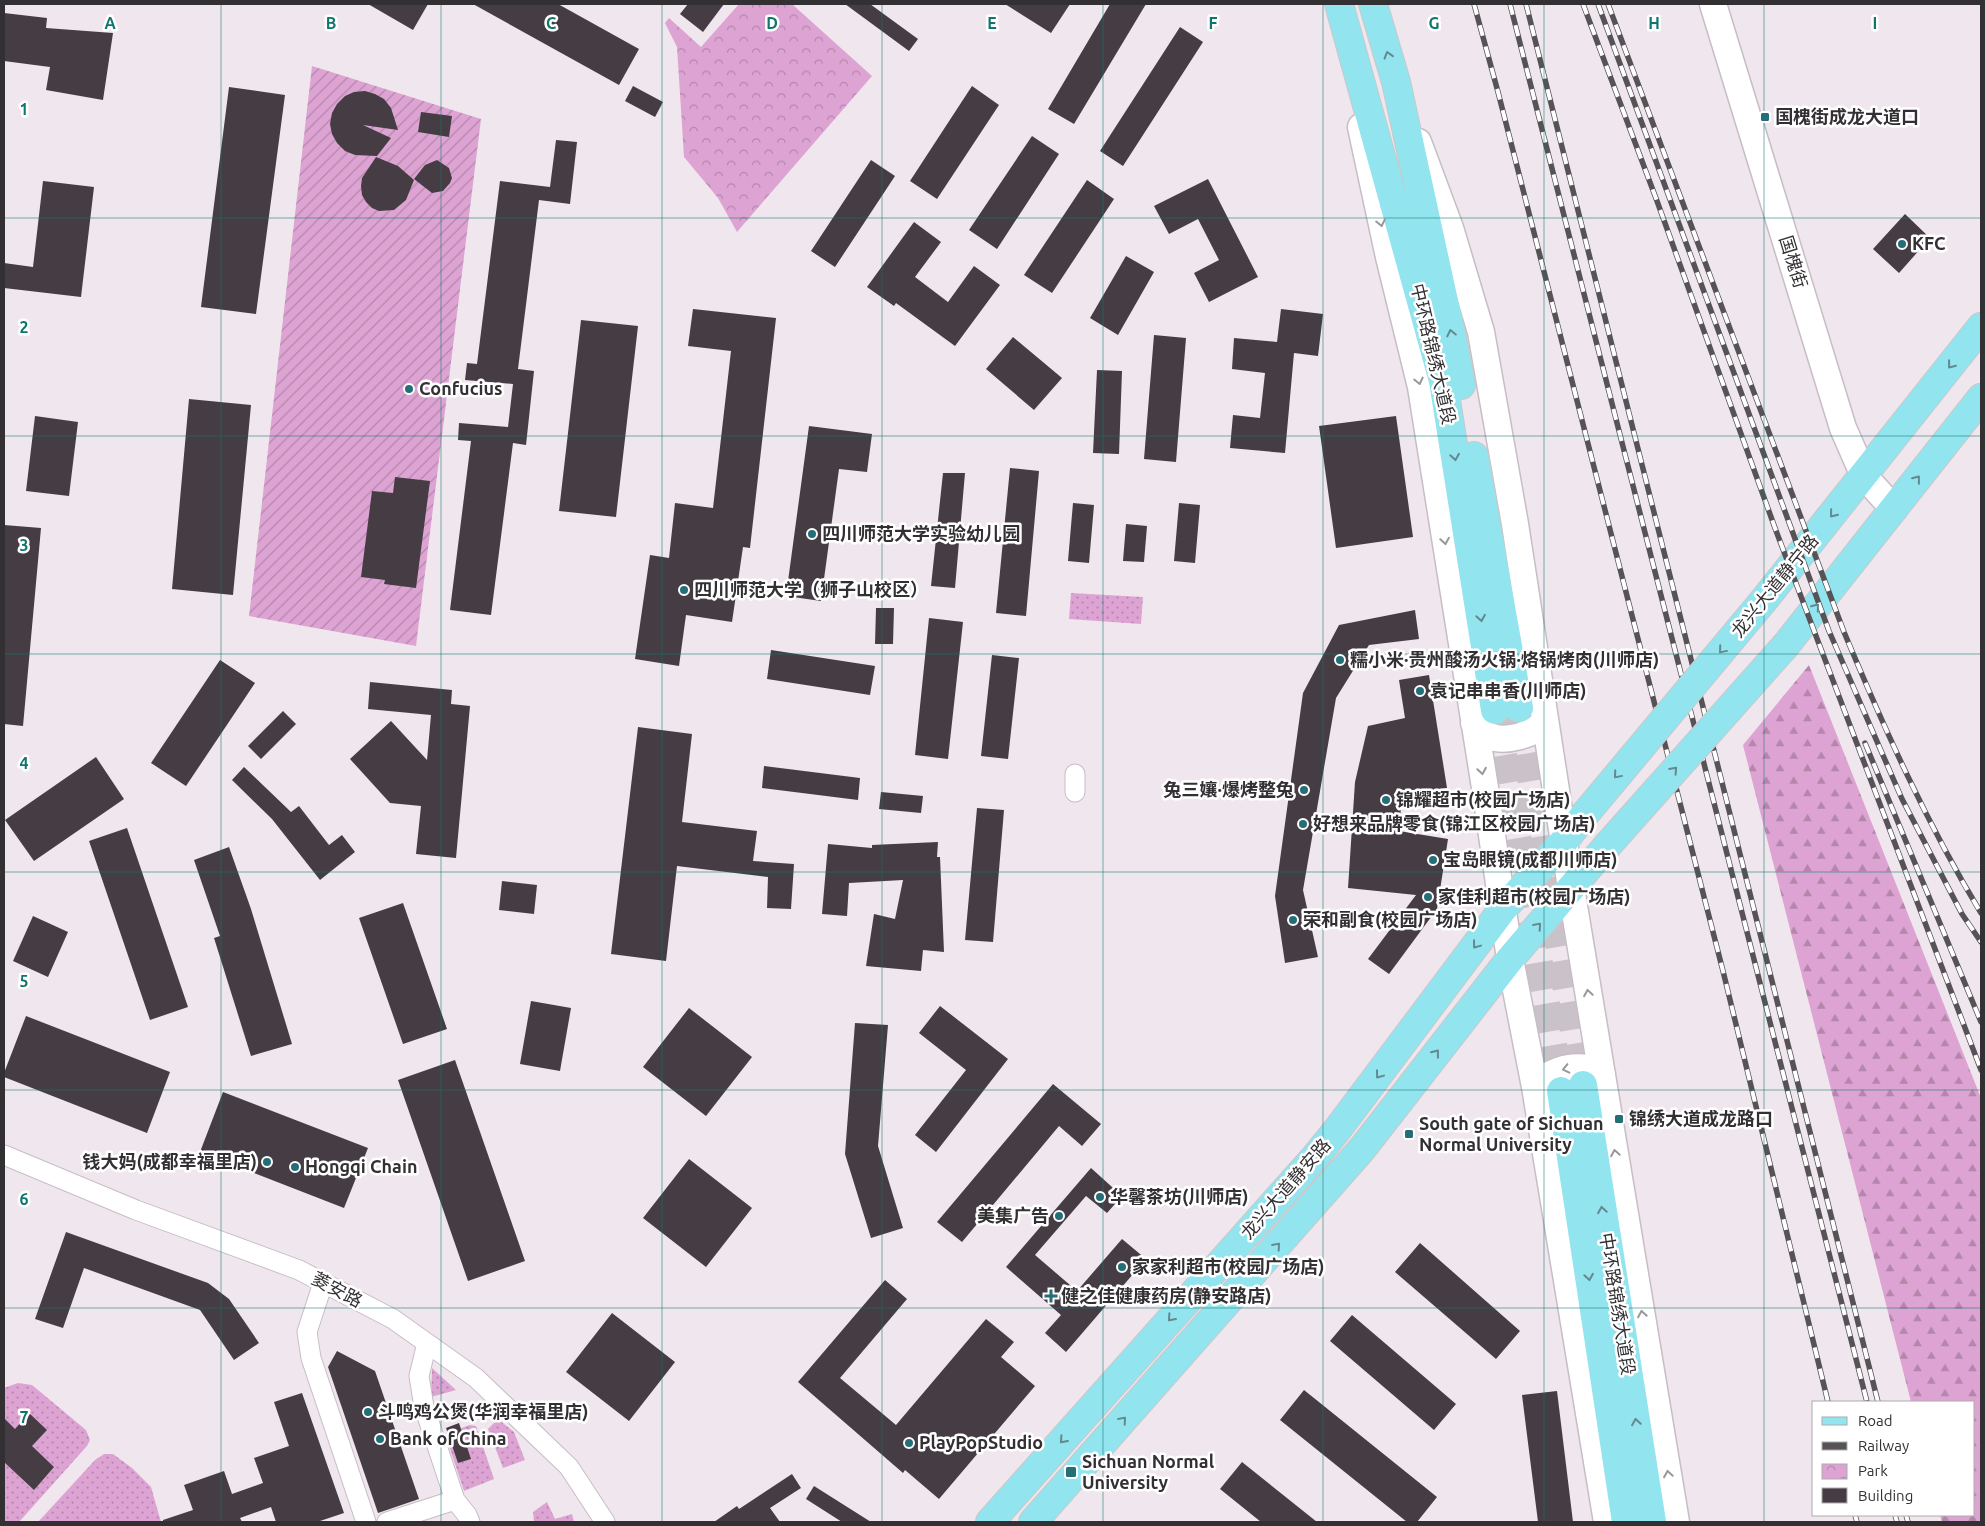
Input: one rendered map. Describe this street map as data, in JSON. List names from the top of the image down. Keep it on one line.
{"streets":{"main road":["国槐街","中环路锦绣大道段","龙兴大道静宁路","龙兴大道静安路"],"street":["菱安路"]},"crossings":[["国槐街","龙兴大道静宁路"],["龙兴大道静宁路","龙兴大道静安路"]],"places":{"transit":["国槐街成龙大道口","锦绣大道成龙路口","South gate of Sichuan Normal University","Sichuan Normal University"],"other":["KFC","Confucius","四川师范大学实验幼儿园","四川师范大学（狮子山校区）","糯小米·贵州酸汤火锅·烙锅烤肉(川师店)","袁记串串香(川师店)","兔三孃·爆烤整兔","锦耀超市(校园广场店)","好想来品牌零食(锦江区校园广场店)","宝岛眼镜(成都川师店)","家佳利超市(校园广场店)","荣和副食(校园广场店)","钱大妈(成都幸福里店)","Hongqi Chain","华馨茶坊(川师店)","美集广告","家家利超市(校园广场店)","斗鸣鸡公煲(华润幸福里店)","Bank of China","PlayPopStudio"],"health":["健之佳健康药房(静安路店)"]},"legend":["Road","Railway","Park","Building"],"grid":{"columns":["A","B","C","D","E","F","G","H","I"],"rows":["1","2","3","4","5","6","7"]}}
